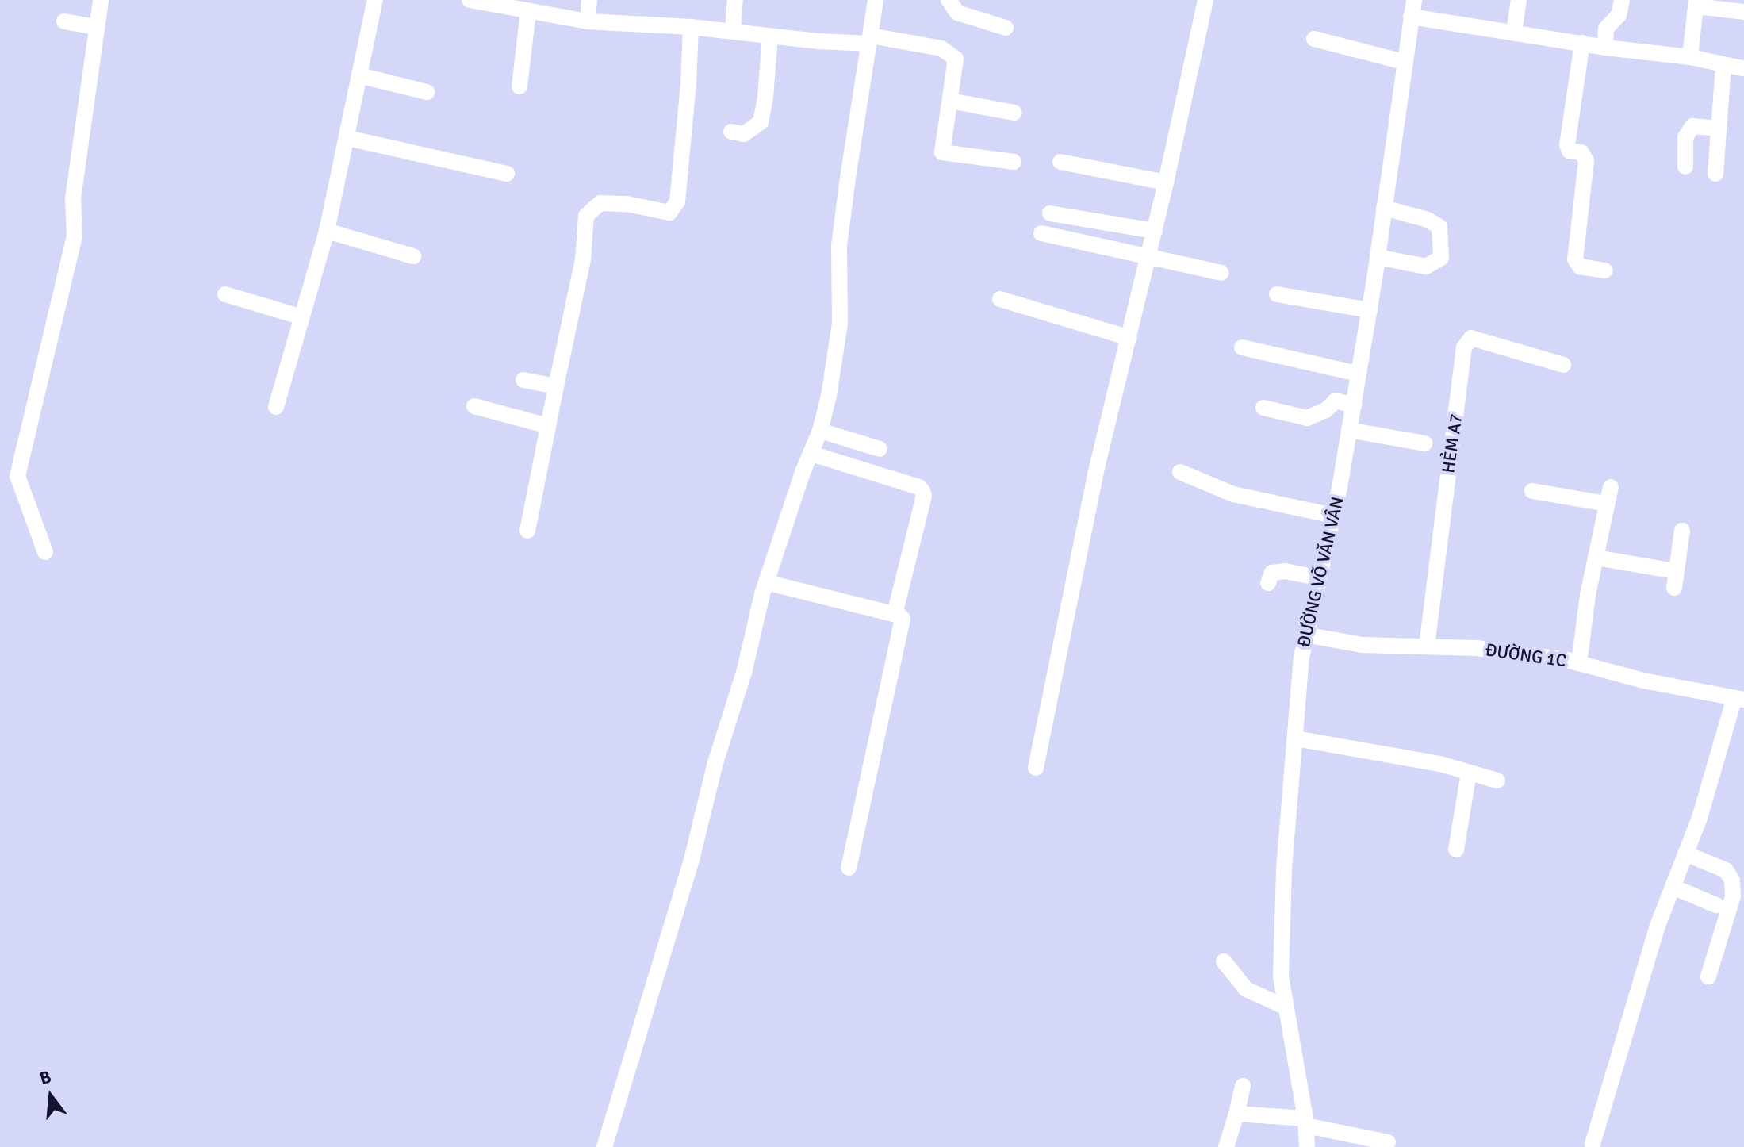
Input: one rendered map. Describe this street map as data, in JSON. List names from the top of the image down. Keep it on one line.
{"streets":{"street":["HẺM A7","ĐƯỜNG VÕ VĂN VÂN","ĐƯỜNG 1C"]},"crossings":[["HẺM A7","ĐƯỜNG 1C"],["ĐƯỜNG VÕ VĂN VÂN","ĐƯỜNG 1C"]],"north":"top"}
